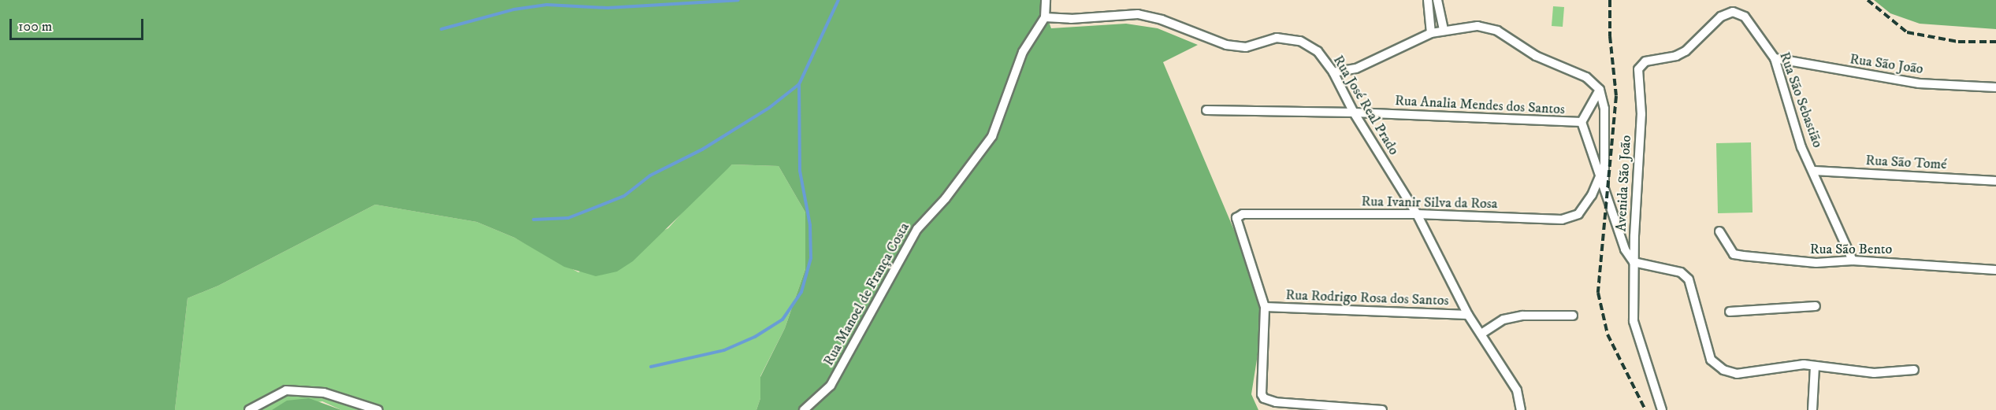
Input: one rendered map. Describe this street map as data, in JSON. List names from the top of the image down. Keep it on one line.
{"streets":{"street":["Rua São João","Rua São Sebastião","Rua José Real Prado","Rua Analia Mendes dos Santos","Rua São Tomé","Avenida São João","Rua Ivanir Silva da Rosa","Rua São Bento","Rua Manoel de França Costa","Rua Rodrigo Rosa dos Santos"]},"crossings":[["Rua São João","Rua São Sebastião"],["Rua São Sebastião","Rua São Tomé"],["Rua São Sebastião","Avenida São João"],["Rua São Sebastião","Rua São Bento"],["Rua José Real Prado","Rua Analia Mendes dos Santos"],["Rua José Real Prado","Rua Ivanir Silva da Rosa"],["Rua José Real Prado","Rua Manoel de França Costa"],["Rua José Real Prado","Rua Rodrigo Rosa dos Santos"],["Rua Analia Mendes dos Santos","Rua Ivanir Silva da Rosa"],["Rua Ivanir Silva da Rosa","Rua Rodrigo Rosa dos Santos"]],"scale_bar":"100 m"}
